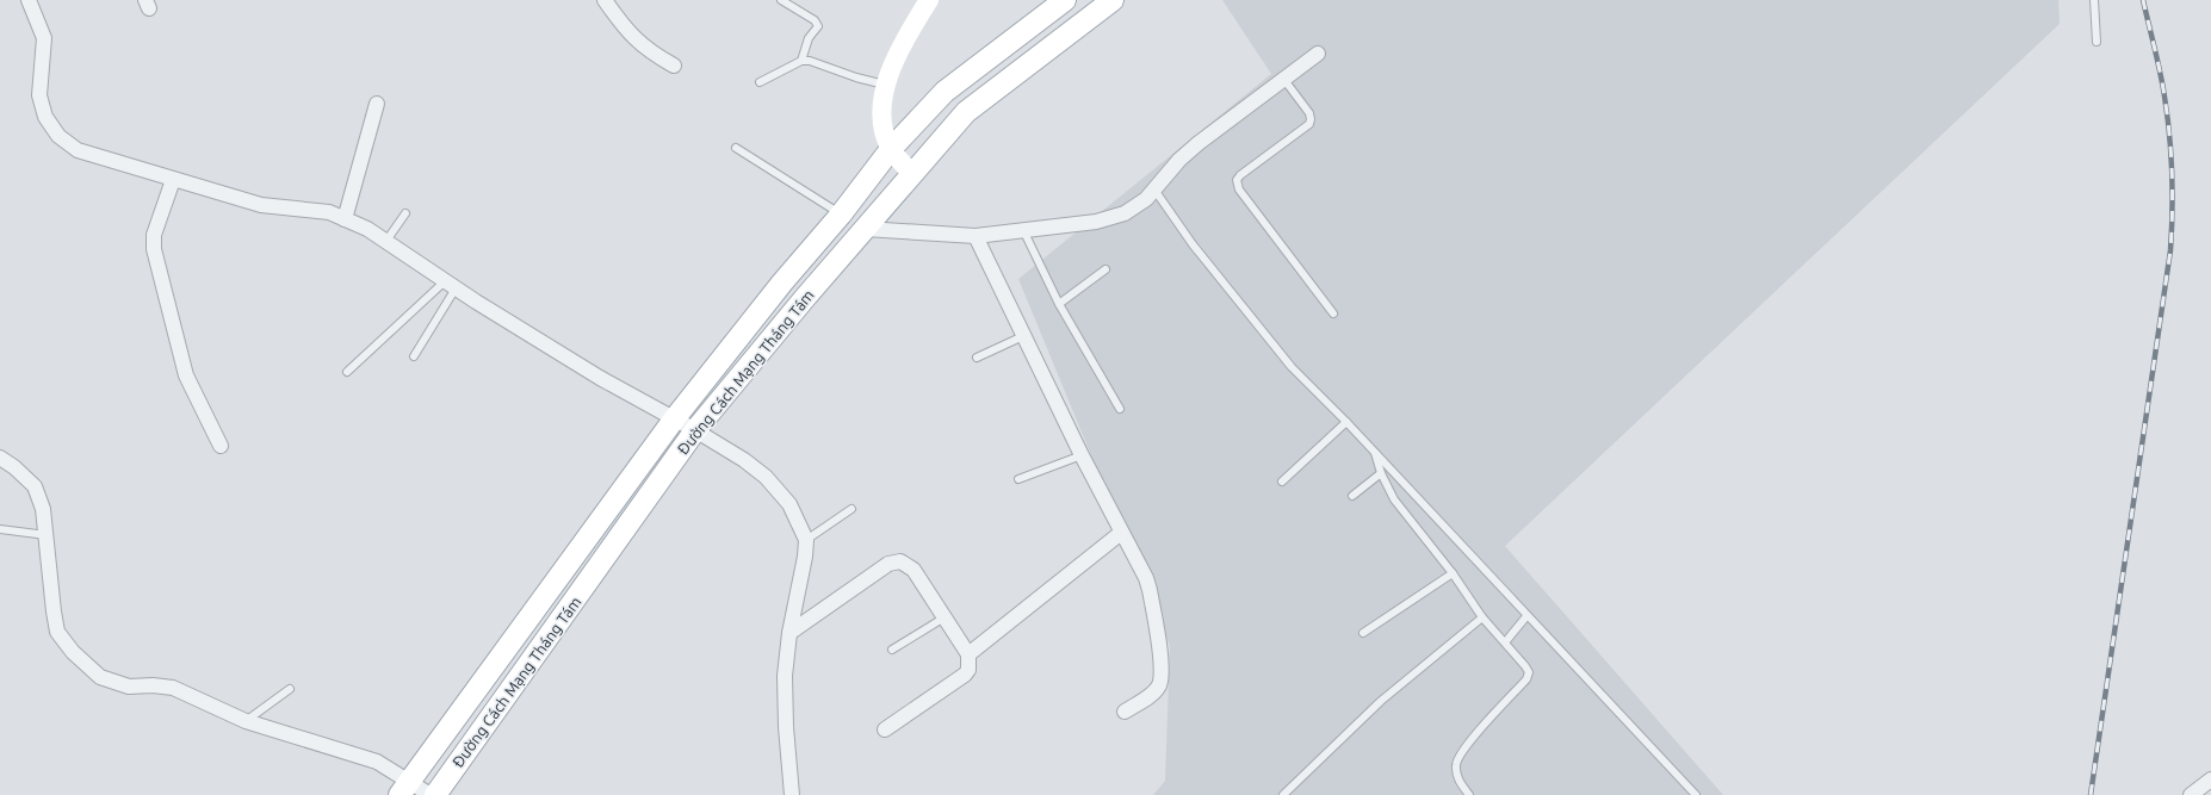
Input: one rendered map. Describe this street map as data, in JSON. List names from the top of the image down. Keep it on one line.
{"streets":{"main road":["Đường Cách Mạng Tháng Tám"]}}
